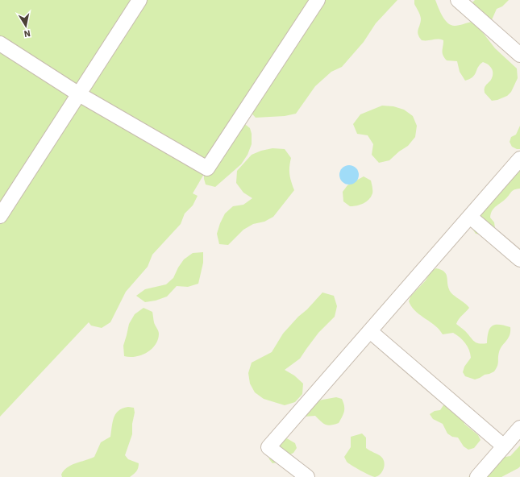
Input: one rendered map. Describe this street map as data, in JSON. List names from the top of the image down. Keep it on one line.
{"north":"bottom"}
